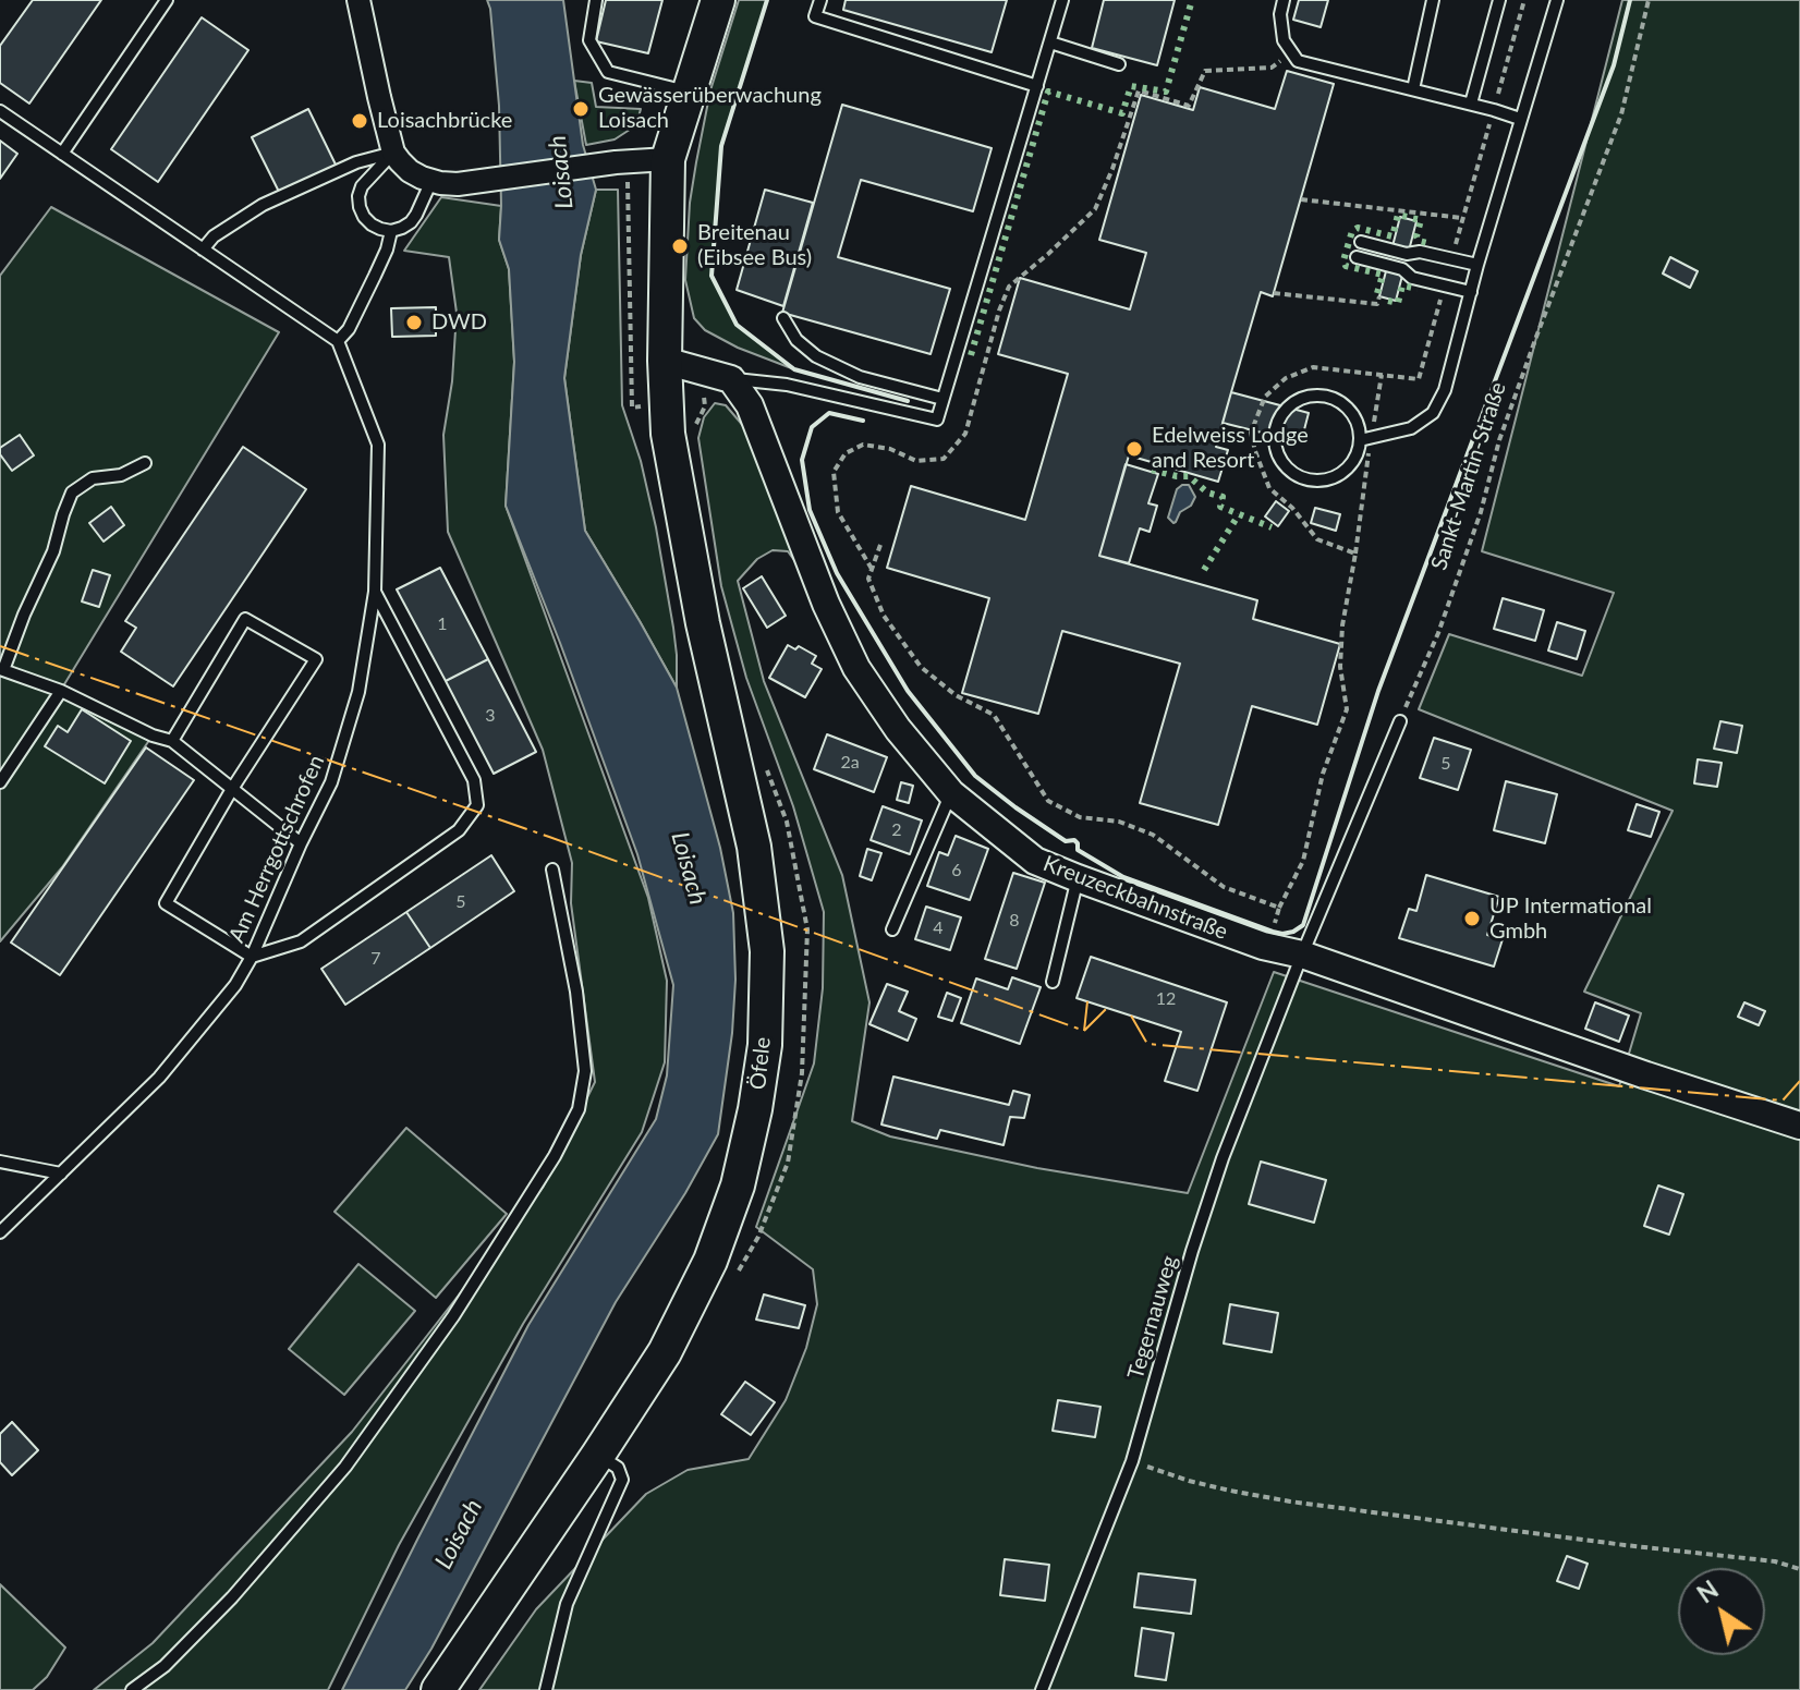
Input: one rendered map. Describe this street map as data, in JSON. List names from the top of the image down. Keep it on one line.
{"streets":{"main road":["Öfele"],"street":["Kreuzeckbahnstraße"],"lane":["Am Herrgottschrofen","Tegernauweg"],"path":["Sankt-Martin-Straße"]},"crossings":[["Kreuzeckbahnstraße","Tegernauweg"]],"water":["Loisach"],"places":["Gewässerüberwachung Loisach","Loisachbrücke","Breitenau (Eibsee Bus)","DWD","Edelweiss Lodge and Resort","UP Intermational Gmbh"],"house_numbers":["1","3","2a","5","2","6","5","8","4","7","12"],"north":"top left"}
